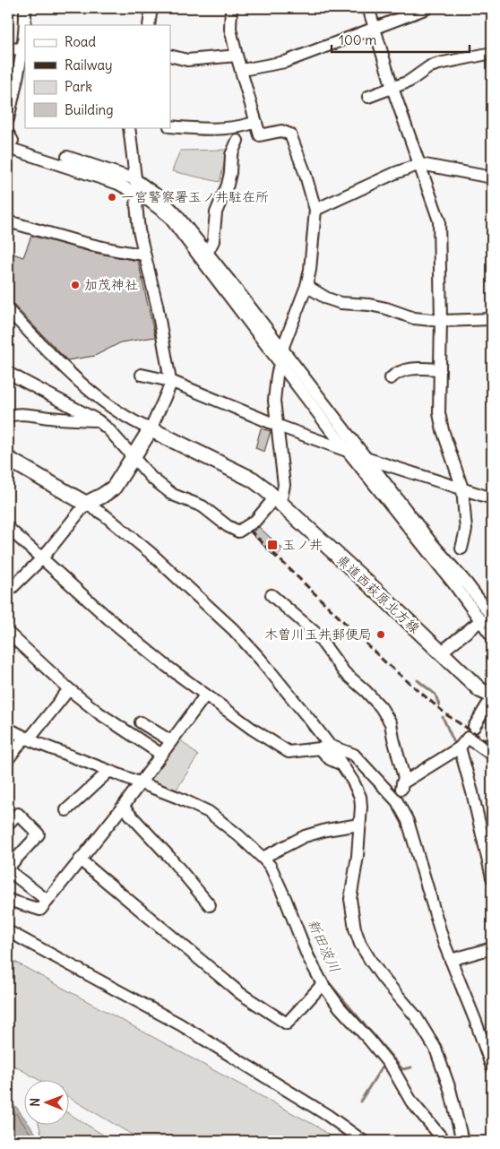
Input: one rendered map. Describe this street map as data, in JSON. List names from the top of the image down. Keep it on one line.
{"streets":{"main road":["県道西萩原北方線"]},"water":["新田波川"],"places":{"other":["一宮警察署玉ノ井駐在所","加茂神社","木曽川玉井郵便局"],"transit":["玉ノ井"]},"legend":["Road","Railway","Park","Building"],"scale_bar":"100 m","north":"left"}
